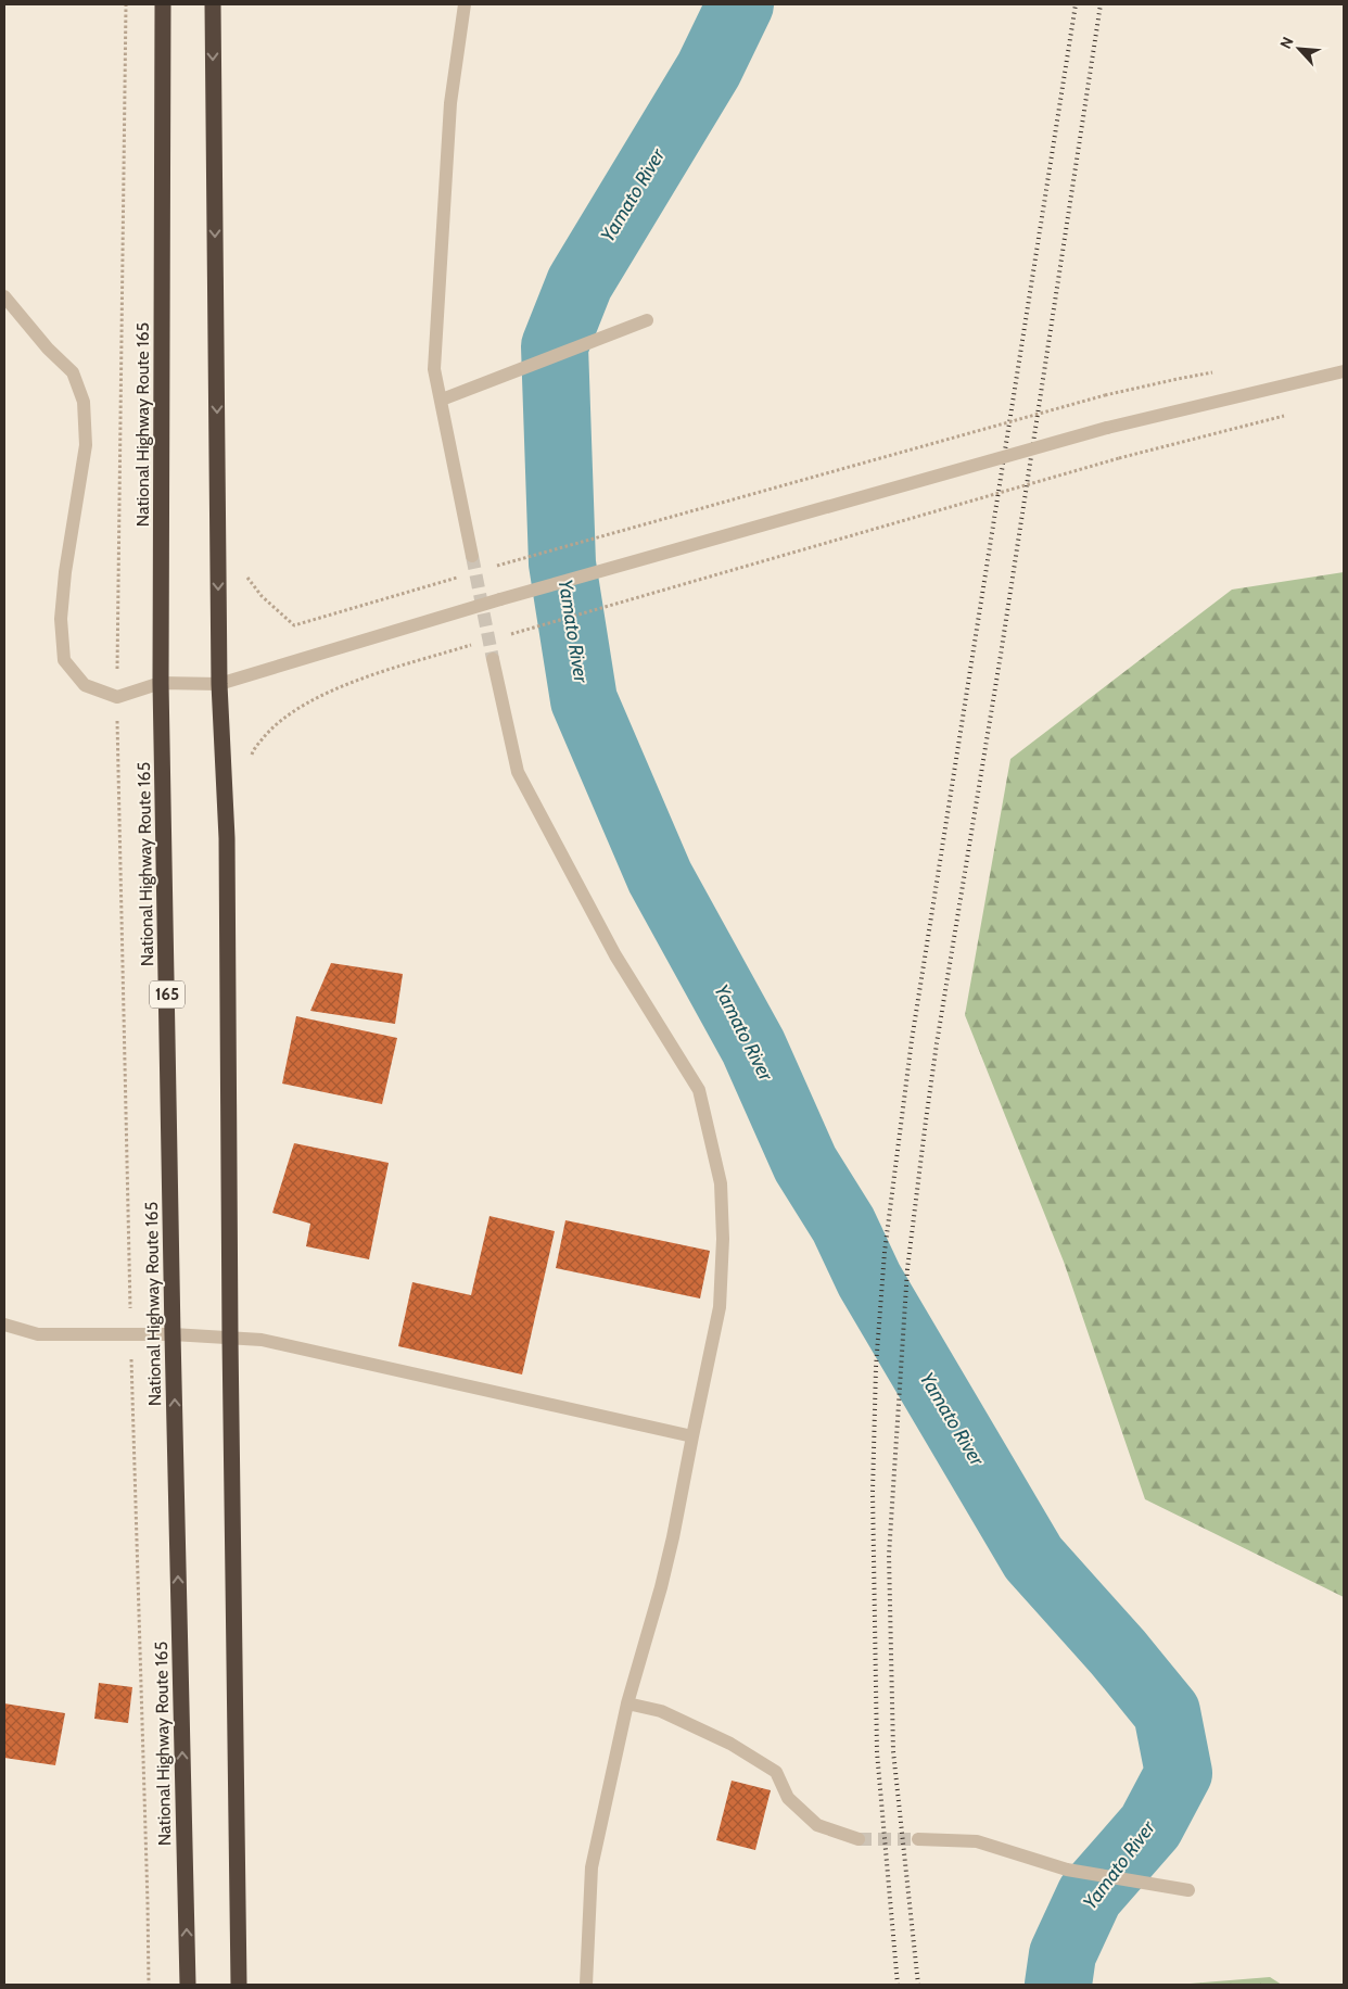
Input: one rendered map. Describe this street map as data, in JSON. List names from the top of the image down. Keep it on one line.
{"streets":{"highway":["National Highway Route 165","165"]},"water":["Yamato River"],"north":"top left"}
